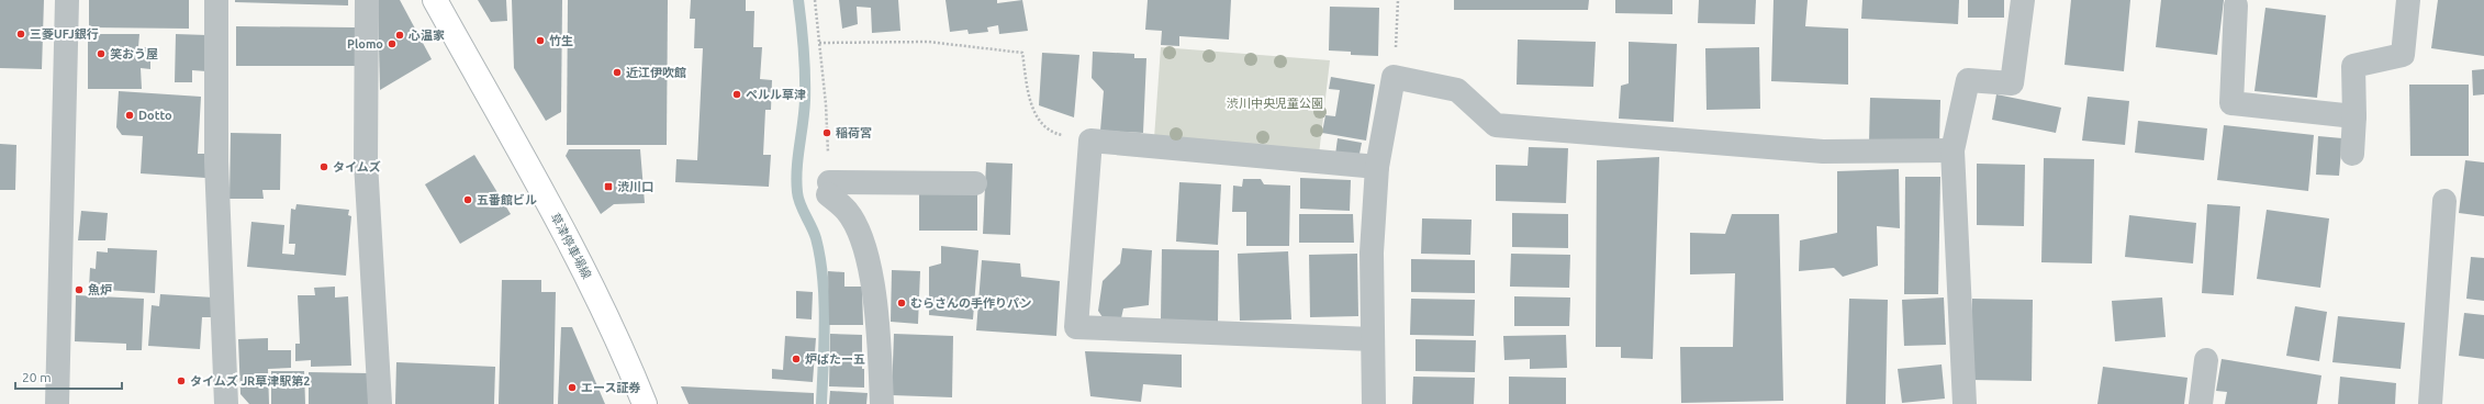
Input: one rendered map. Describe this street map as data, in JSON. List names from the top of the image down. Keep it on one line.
{"streets":{"main road":["草津停車場線"]},"parks":["渋川中央児童公園"],"places":{"other":["三菱UFJ銀行","心温家","竹生","Plomo","笑おう屋","近江伊吹館","ペルル草津","Dotto","稲荷宮","タイムズ","五番館ビル","魚炉","むらさんの手作りパン","炉ばたー五","タイムズ JR草津駅第2","エース証券"],"transit":["渋川口"]},"scale_bar":"20 m"}
